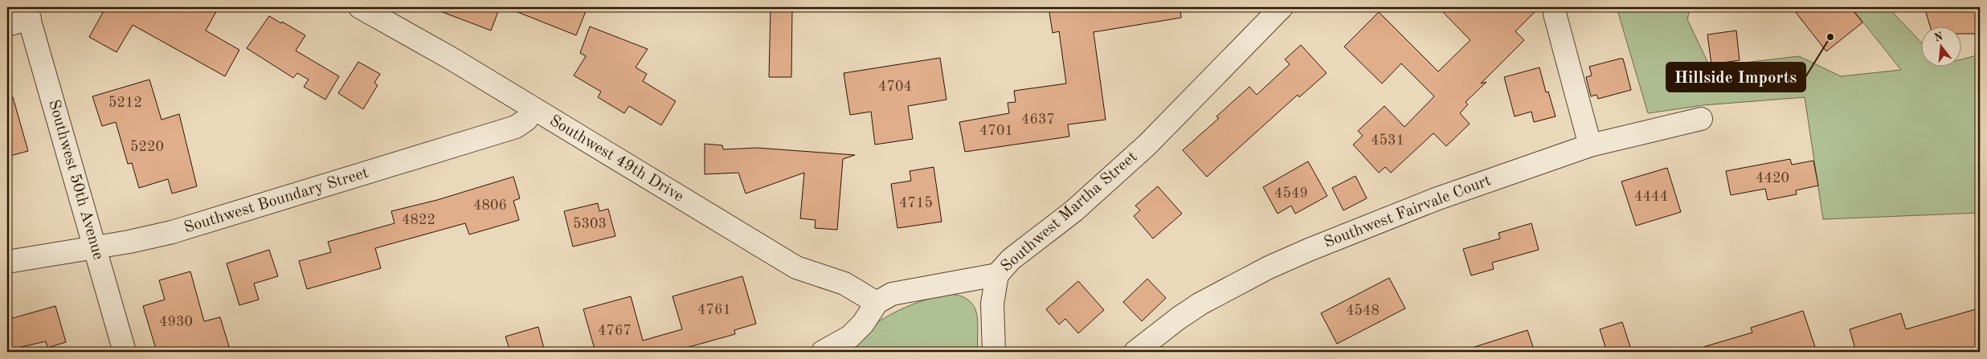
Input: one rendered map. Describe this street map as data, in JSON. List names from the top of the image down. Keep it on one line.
{"streets":{"street":["Southwest 49th Drive","Southwest 50th Avenue","Southwest Boundary Street","Southwest Martha Street","Southwest Fairvale Court"]},"crossings":[["Southwest 49th Drive","Southwest Boundary Street"],["Southwest 49th Drive","Southwest Martha Street"],["Southwest 50th Avenue","Southwest Boundary Street"]],"places":["Hillside Imports"],"house_numbers":["4704","5212","4637","4701","4531","5220","4420","4549","4444","4715","4806","4822","5303","4761","4548","4930","4767"],"north":"top"}
